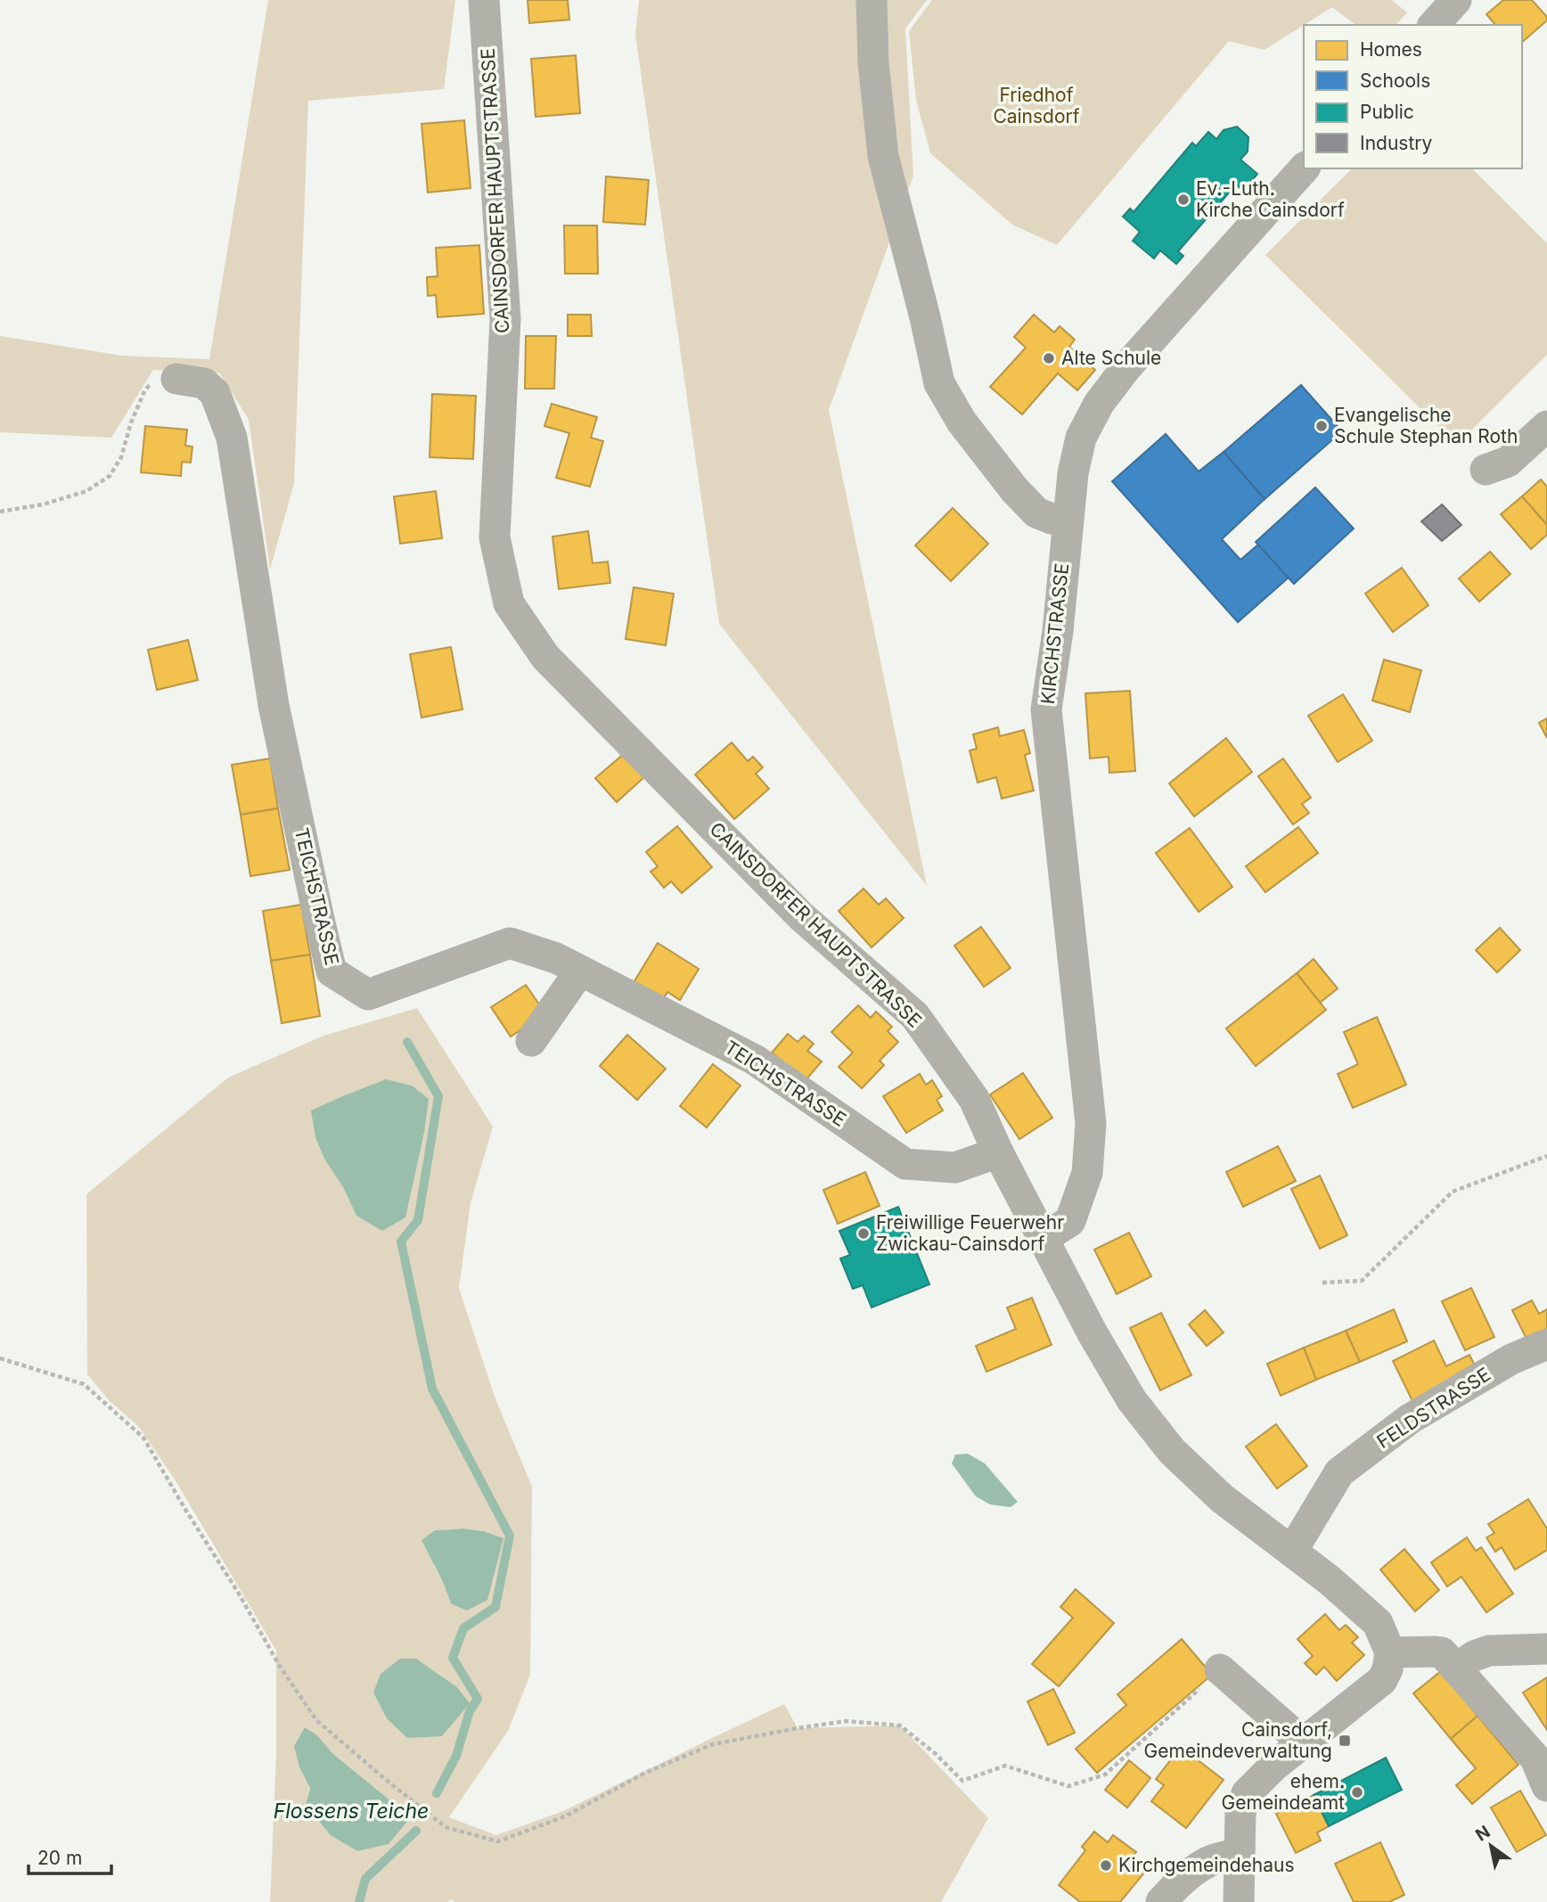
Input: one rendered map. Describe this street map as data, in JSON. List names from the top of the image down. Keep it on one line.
{"streets":{"street":["CAINSDORFER HAUPTSTRASSE","KIRCHSTRASSE","TEICHSTRASSE","FELDSTRASSE"]},"crossings":[["CAINSDORFER HAUPTSTRASSE","KIRCHSTRASSE"],["CAINSDORFER HAUPTSTRASSE","TEICHSTRASSE"],["CAINSDORFER HAUPTSTRASSE","FELDSTRASSE"]],"water":["Flossens Teiche"],"parks":["Friedhof Cainsdorf"],"places":{"other":["Ev.-Luth. Kirche Cainsdorf","Alte Schule","Evangelische Schule Stephan Roth","Freiwillige Feuerwehr Zwickau-Cainsdorf","ehem. Gemeindeamt","Kirchgemeindehaus"],"transit":["Cainsdorf, Gemeindeverwaltung"]},"legend":["Homes","Schools","Public","Industry"],"scale_bar":"20 m","north":"top left"}
